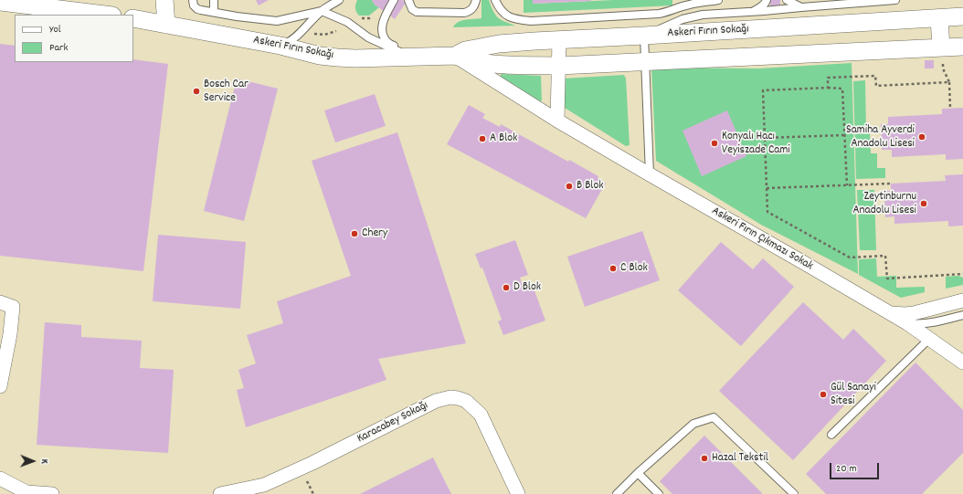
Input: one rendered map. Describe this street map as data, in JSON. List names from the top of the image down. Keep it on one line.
{"streets":{"street":["Askeri Fırın Sokağı","Askeri Fırın Çıkmazı Sokak","Karacabey Sokağı"]},"crossings":[["Askeri Fırın Sokağı","Askeri Fırın Çıkmazı Sokak"]],"places":["Bosch Car Service","Samiha Ayverdi Anadolu Lisesi","A Blok","Konyalı Hacı Veyiszade Cami","B Blok","Zeytinburnu Anadolu Lisesi","Chery","C Blok","D Blok","Gül Sanayi Sitesi","Hazal Tekstil"],"legend":["Yol","Park"],"scale_bar":"20 m","north":"right"}
